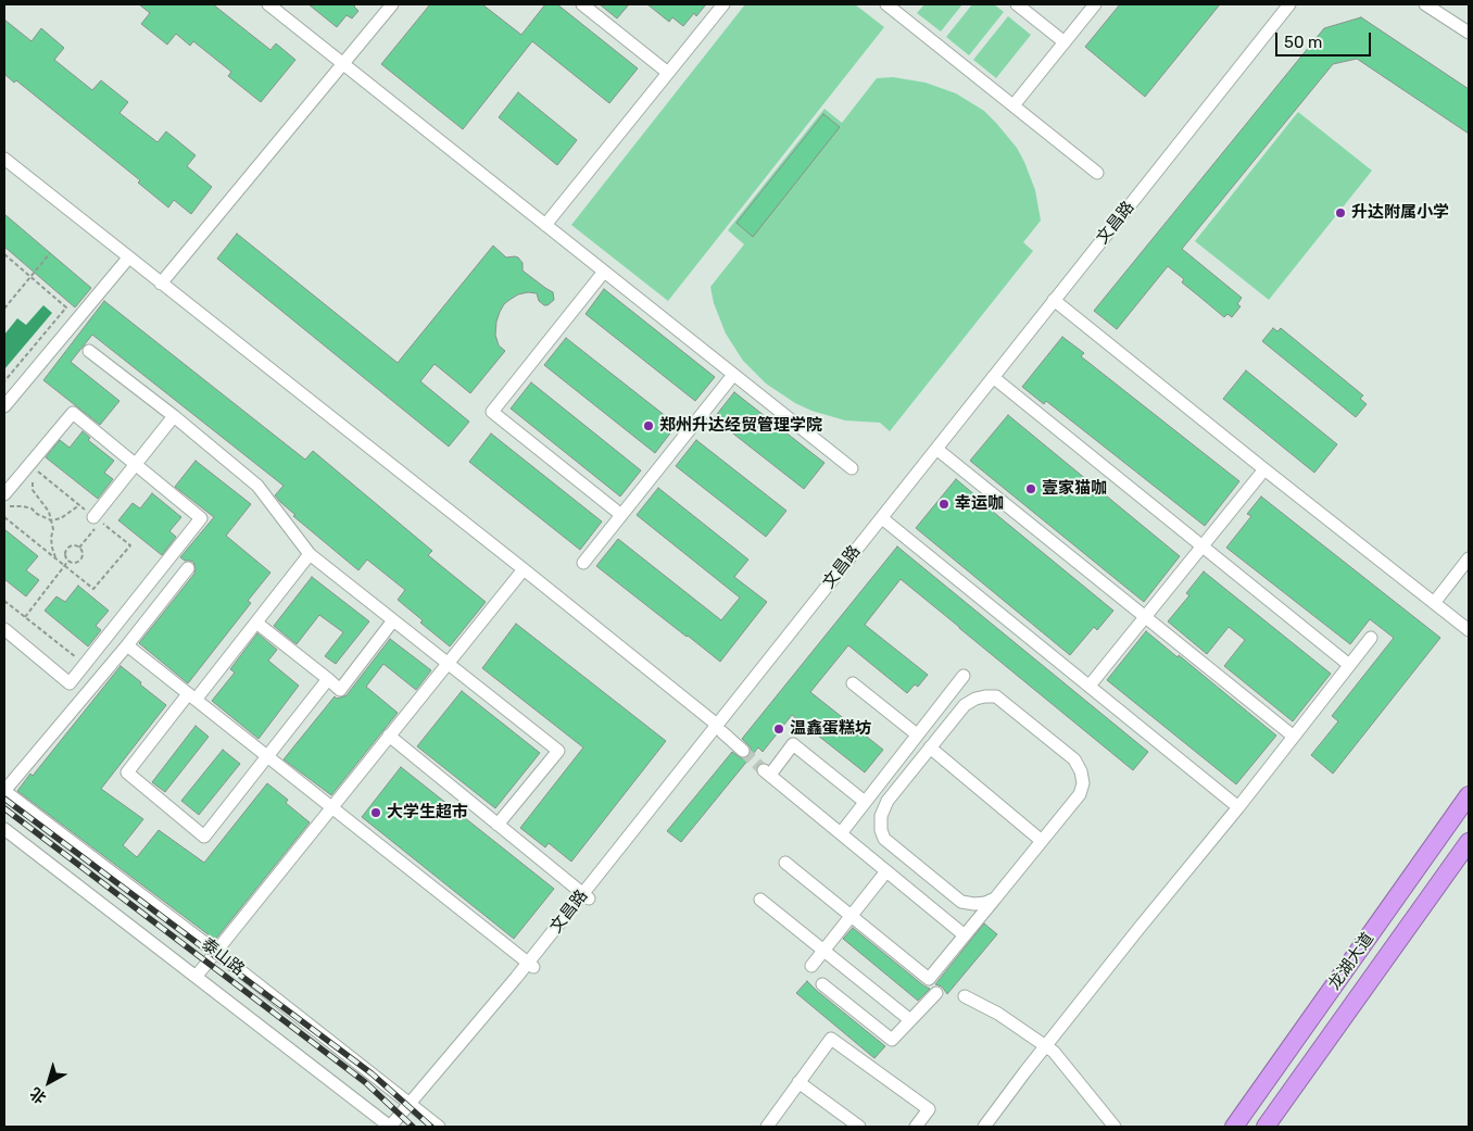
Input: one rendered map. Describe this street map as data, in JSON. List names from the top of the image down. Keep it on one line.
{"streets":{"highway":["龙湖大道"],"street":["文昌路","泰山路"]},"crossings":[["文昌路","泰山路"]],"places":["升达附属小学","郑州升达经贸管理学院","壹家猫咖","幸运咖","温鑫蛋糕坊","大学生超市"],"scale_bar":"50 m","north":"bottom left"}
